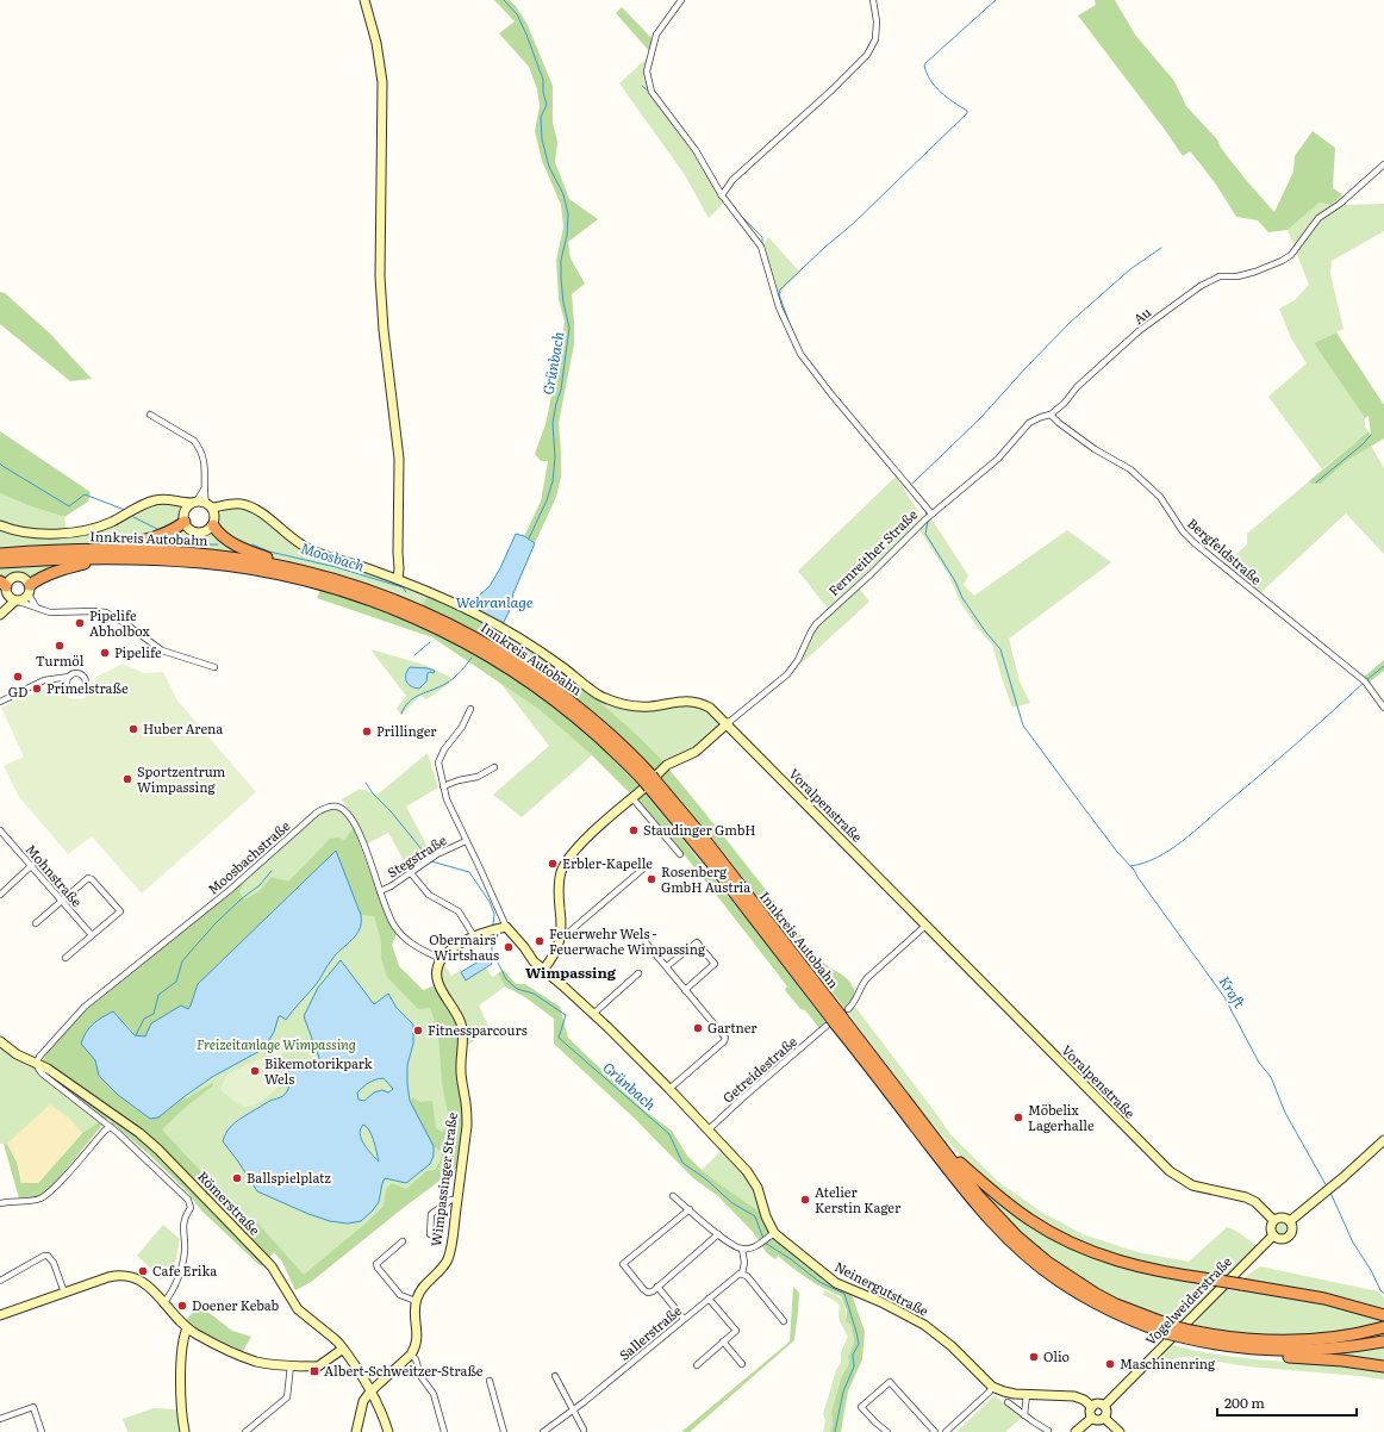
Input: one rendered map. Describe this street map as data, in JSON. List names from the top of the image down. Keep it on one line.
{"streets":{"highway":["Innkreis Autobahn"],"street":["Au","Bergfeldstraße","Fernreither Straße","Voralpenstraße","Stegstraße","Moosbachstraße","Mohnstraße","Getreidestraße","Wimpassinger Straße","Römerstraße","Neinergutstraße","Vogelweiderstraße","Sallerstraße"]},"crossings":[["Au","Bergfeldstraße"],["Au","Fernreither Straße"],["Innkreis Autobahn","Fernreither Straße"],["Innkreis Autobahn","Getreidestraße"],["Fernreither Straße","Voralpenstraße"],["Fernreither Straße","Neinergutstraße"],["Voralpenstraße","Getreidestraße"],["Voralpenstraße","Vogelweiderstraße"],["Stegstraße","Moosbachstraße"],["Moosbachstraße","Wimpassinger Straße"],["Moosbachstraße","Römerstraße"],["Getreidestraße","Neinergutstraße"],["Neinergutstraße","Vogelweiderstraße"]],"districts":["Wimpassing"],"water":["Grünbach","Moosbach","Wehranlage","Kraft"],"parks":["Freizeitanlage Wimpassing"],"places":{"other":["Pipelife Abholbox","Turmöl","Pipelife","GD","Primelstraße","Huber Arena","Prillinger","Sportzentrum Wimpassing","Staudinger GmbH","Erbler-Kapelle","Rosenberg GmbH Austria","Feuerwehr Wels - Feuerwache Wimpassing","Obermairs' Wirtshaus","Gartner","Fitnessparcours","Bikemotorikpark Wels","Möbelix Lagerhalle","Ballspielplatz","Atelier Kerstin Kager","Cafe Erika","Doener Kebab","Olio","Maschinenring"],"transit":["Albert-Schweitzer-Straße"]},"scale_bar":"200 m"}
